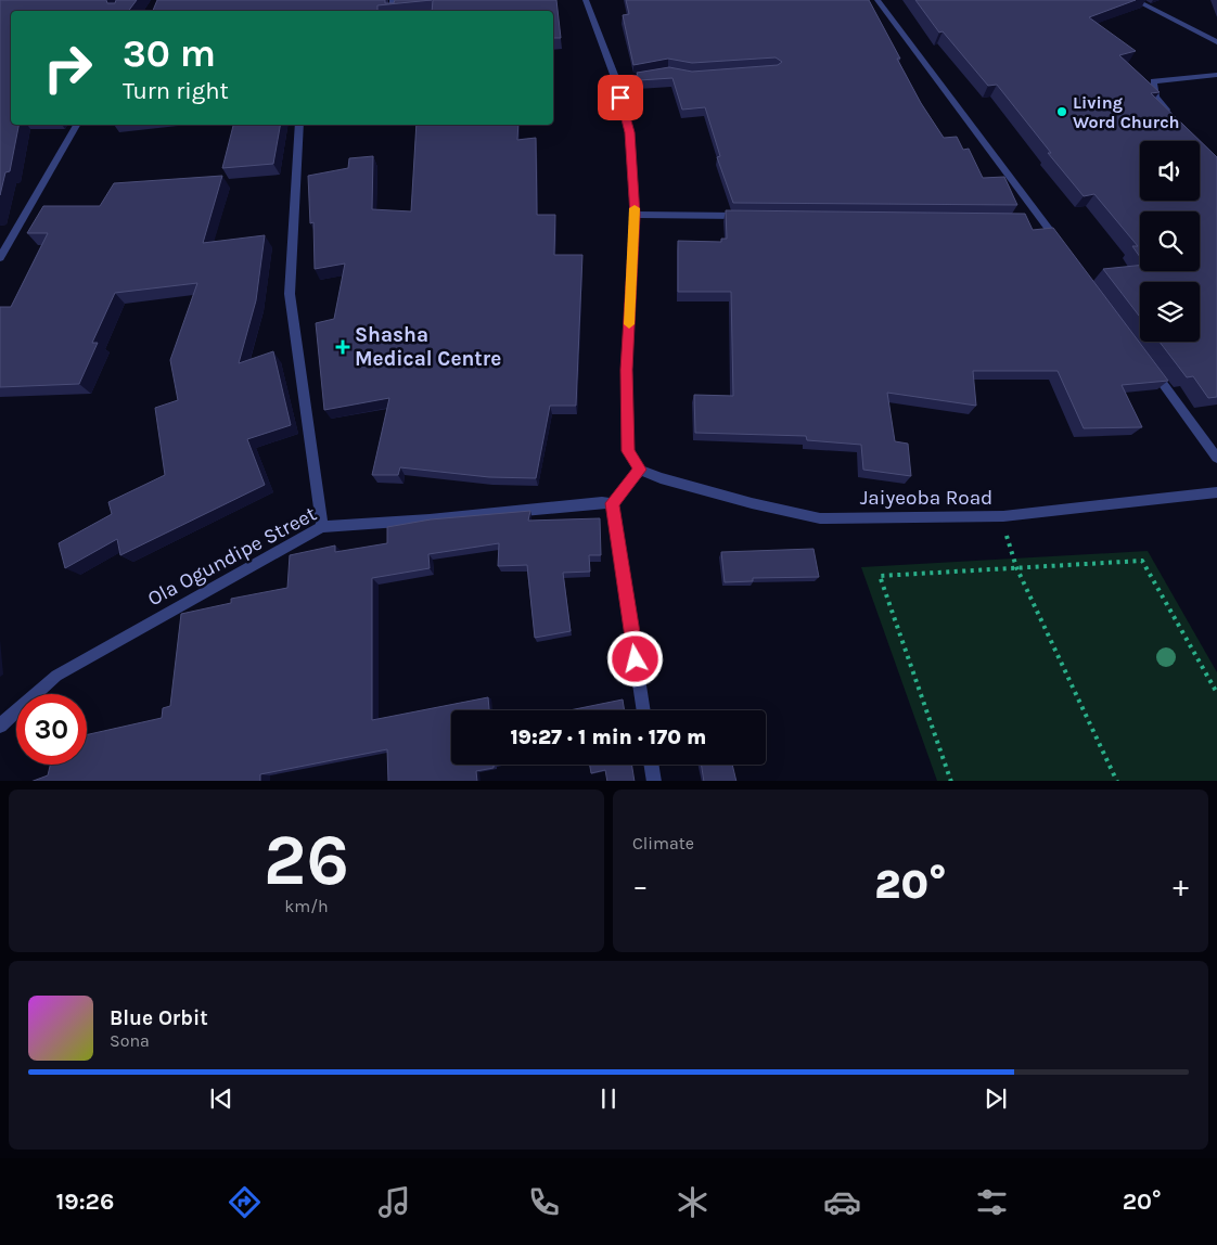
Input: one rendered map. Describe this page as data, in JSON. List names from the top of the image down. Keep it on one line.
{"streets":{"street":["Jaiyeoba Road","Ola Ogundipe Street"]},"places":{"other":["Living Word Church"],"health":["Shasha Medical Centre"]},"page":{"turn":["30 m","Turn right"],"limit":"30","trip":"19:27 · 1 min · 170 m","tile":[["26","km/h"],"Climate"],"heat":["−","20°","+"],"song":["Blue Orbit","Sona"],"tabs":["19:26","20°"]}}
